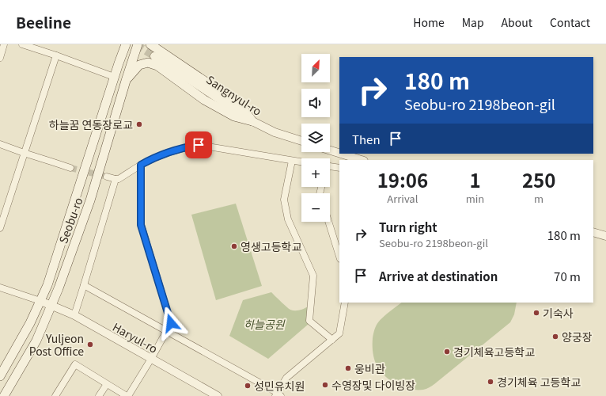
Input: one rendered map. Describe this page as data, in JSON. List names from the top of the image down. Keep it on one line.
{"streets":{"main road":["Seobu-ro"],"street":["Sangnyul-ro","Haryul-ro"]},"crossings":[["Seobu-ro","Haryul-ro"]],"parks":["하늘공원"],"places":["하늘꿈 연동장로교","영생고등학교","기숙사","양궁장","Yuljeon Post Office","경기체육고등학교","웅비관","경기체육 고등학교","수영장및 다이빙장","성민유치원"],"north":"top right","page":{"header":"Beeline","nav":["Home","Map","About","Contact"],"map_buttons":["+","−"],"turn":["180 m","Seobu-ro 2198beon-gil"],"then":"Then","eta":["19:06","Arrival","1","min","250","m"],"list":[{"name":"Turn right","note":"Seobu-ro 2198beon-gil","value":"180 m"},{"name":"Arrive at destination","value":"70 m"}]}}
